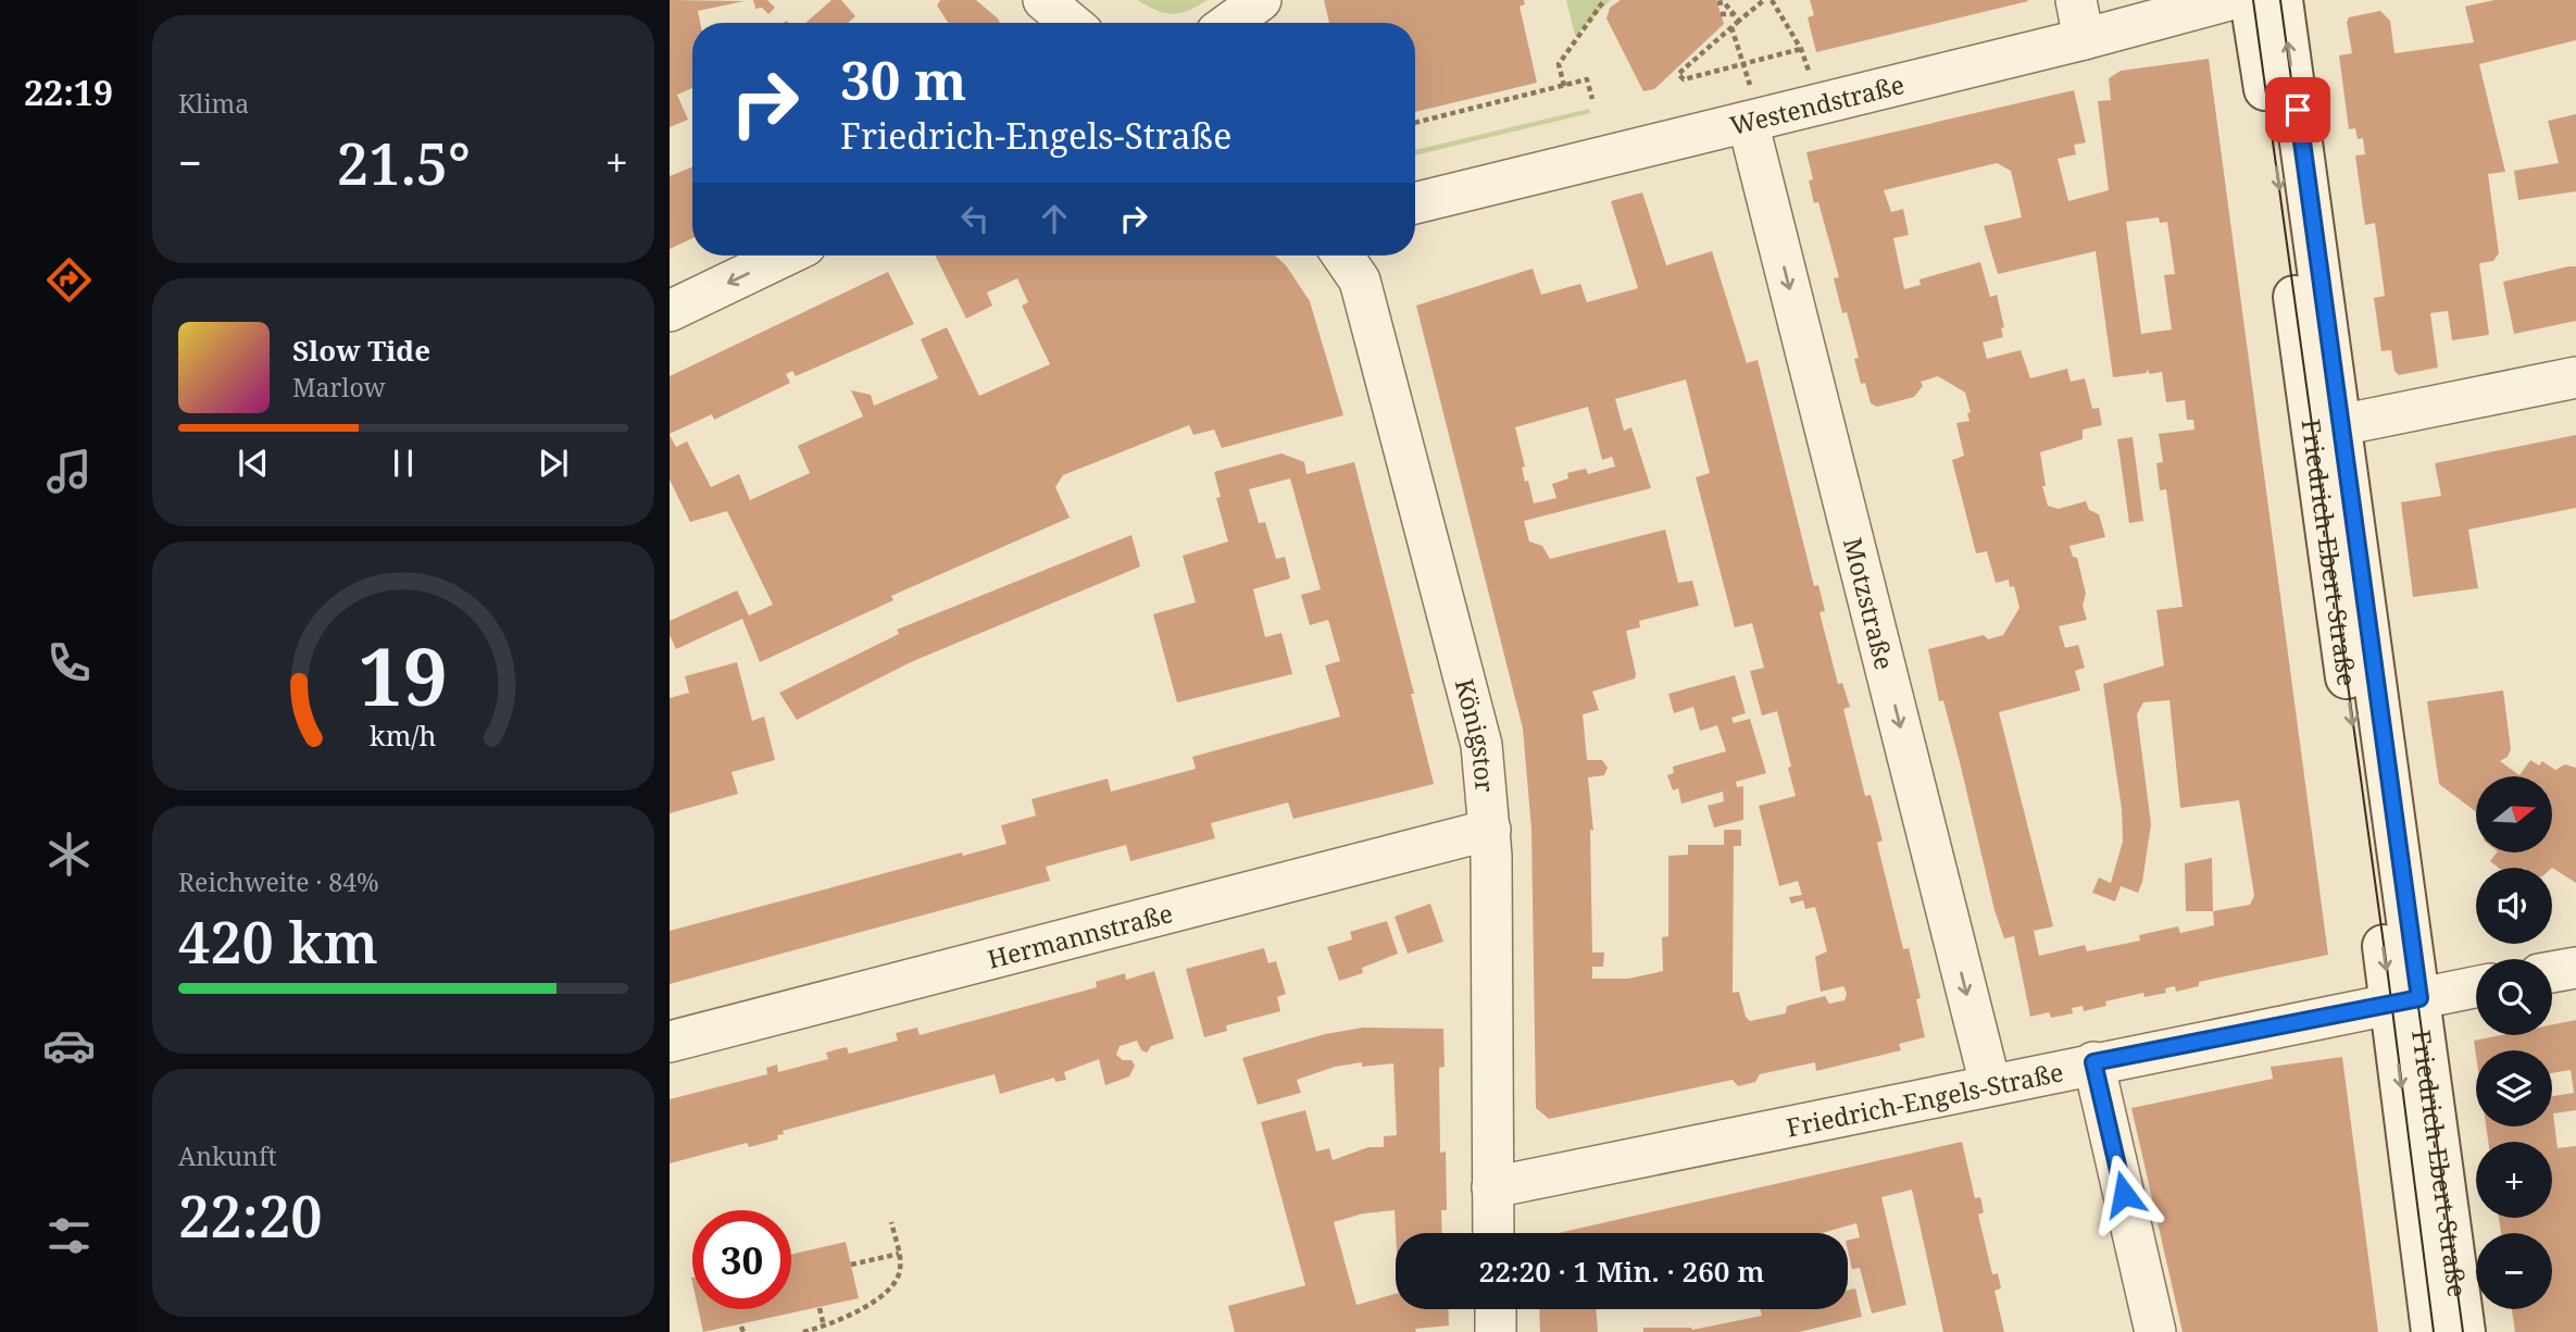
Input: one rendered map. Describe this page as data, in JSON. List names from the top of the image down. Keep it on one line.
{"streets":{"main road":["Friedrich-Ebert-Straße"],"street":["Westendstraße","Motzstraße","Königstor","Hermannstraße","Friedrich-Engels-Straße"]},"crossings":[["Westendstraße","Motzstraße"],["Friedrich-Ebert-Straße","Friedrich-Engels-Straße"],["Motzstraße","Friedrich-Engels-Straße"],["Königstor","Hermannstraße"],["Königstor","Friedrich-Engels-Straße"]],"one_way":["Motzstraße"],"north":"right","page":{"tabs":"22:19","tile":["Klima",["Reichweite · 84%","420 km"],["Ankunft","22:20"]],"turn":["30 m","Friedrich-Engels-Straße"],"heat":["−","21.5°","+"],"song":["Slow Tide","Marlow"],"map_buttons":["+","−"],"limit":"30","trip":"22:20 · 1 Min. · 260 m","gauge":["19","km/h"]}}
